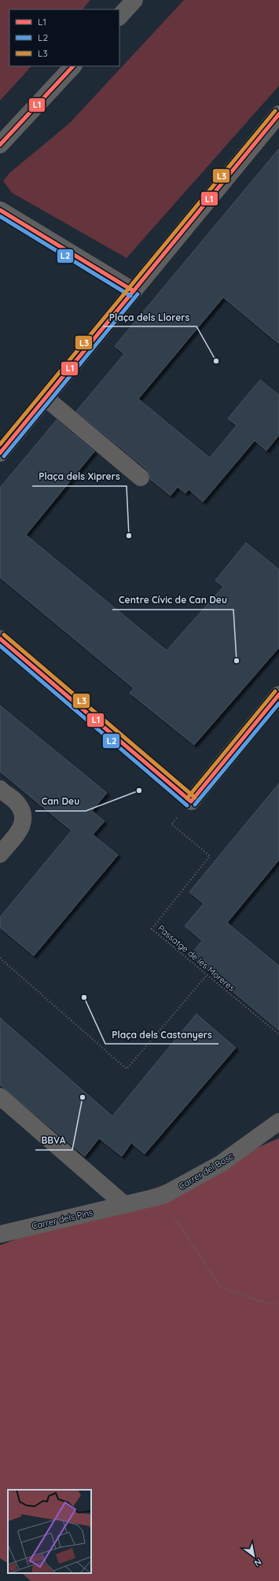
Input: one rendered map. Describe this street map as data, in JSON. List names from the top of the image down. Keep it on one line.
{"streets":{"street":["Carrer del Bosc","Carrer dels Pins"],"path":["Passatge de les Moreres"]},"crossings":[["Carrer del Bosc","Carrer dels Pins"]],"places":["Plaça dels Llorers","Plaça dels Xiprers","Centre Cívic de Can Deu","Can Deu","Plaça dels Castanyers","BBVA"],"lines":["transit line L1","transit line L3","transit line L2"],"legend":["L1","L2","L3"],"north":"bottom right"}
